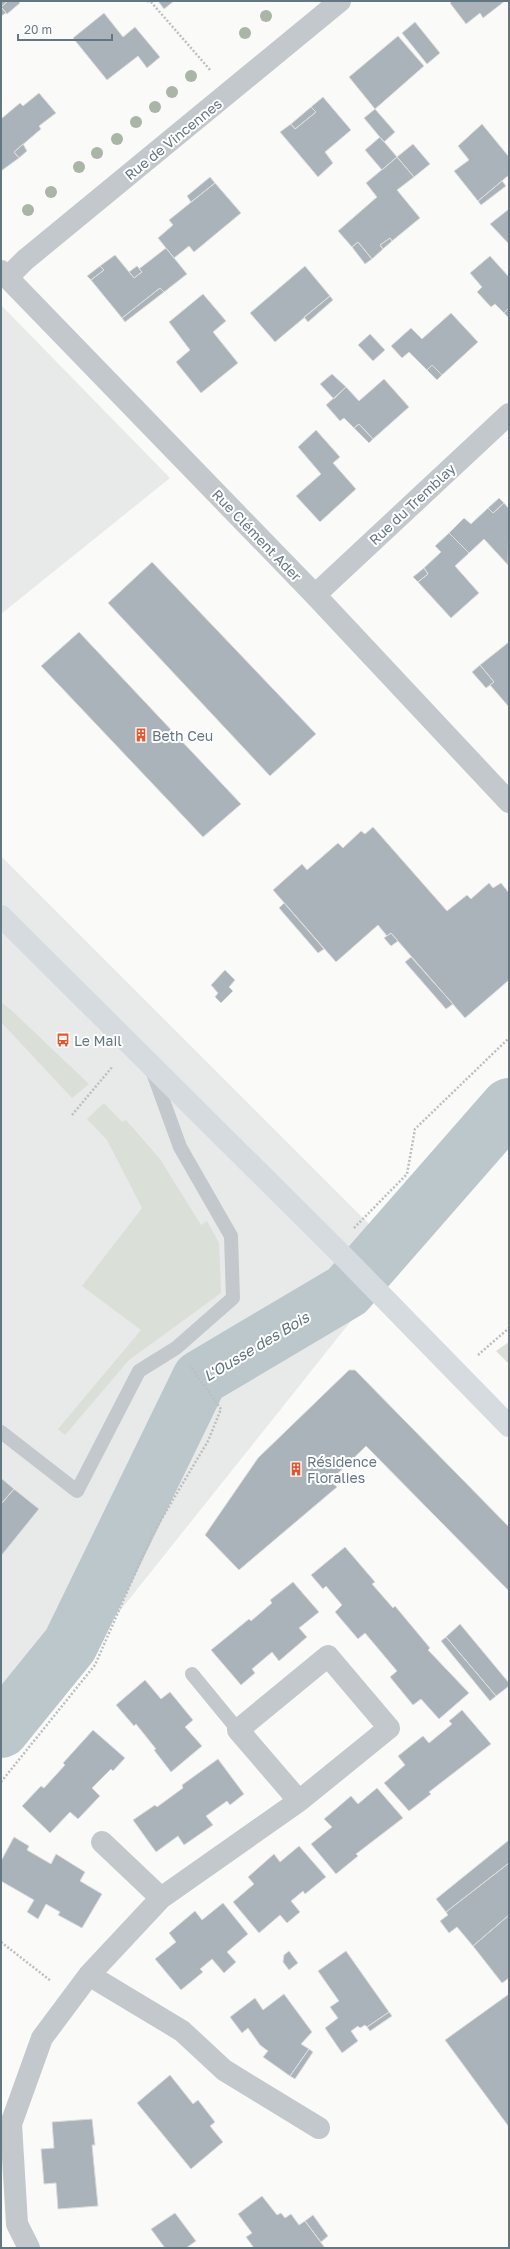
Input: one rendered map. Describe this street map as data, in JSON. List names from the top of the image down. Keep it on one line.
{"streets":{"street":["Rue de Vincennes","Rue du Tremblay","Rue Clément Ader"]},"crossings":[["Rue de Vincennes","Rue Clément Ader"],["Rue du Tremblay","Rue Clément Ader"]],"water":["L'Ousse des Bois"],"places":{"building":["Beth Ceu","Résidence Floralies"],"bus stop":["Le Mail"]},"scale_bar":"20 m"}
